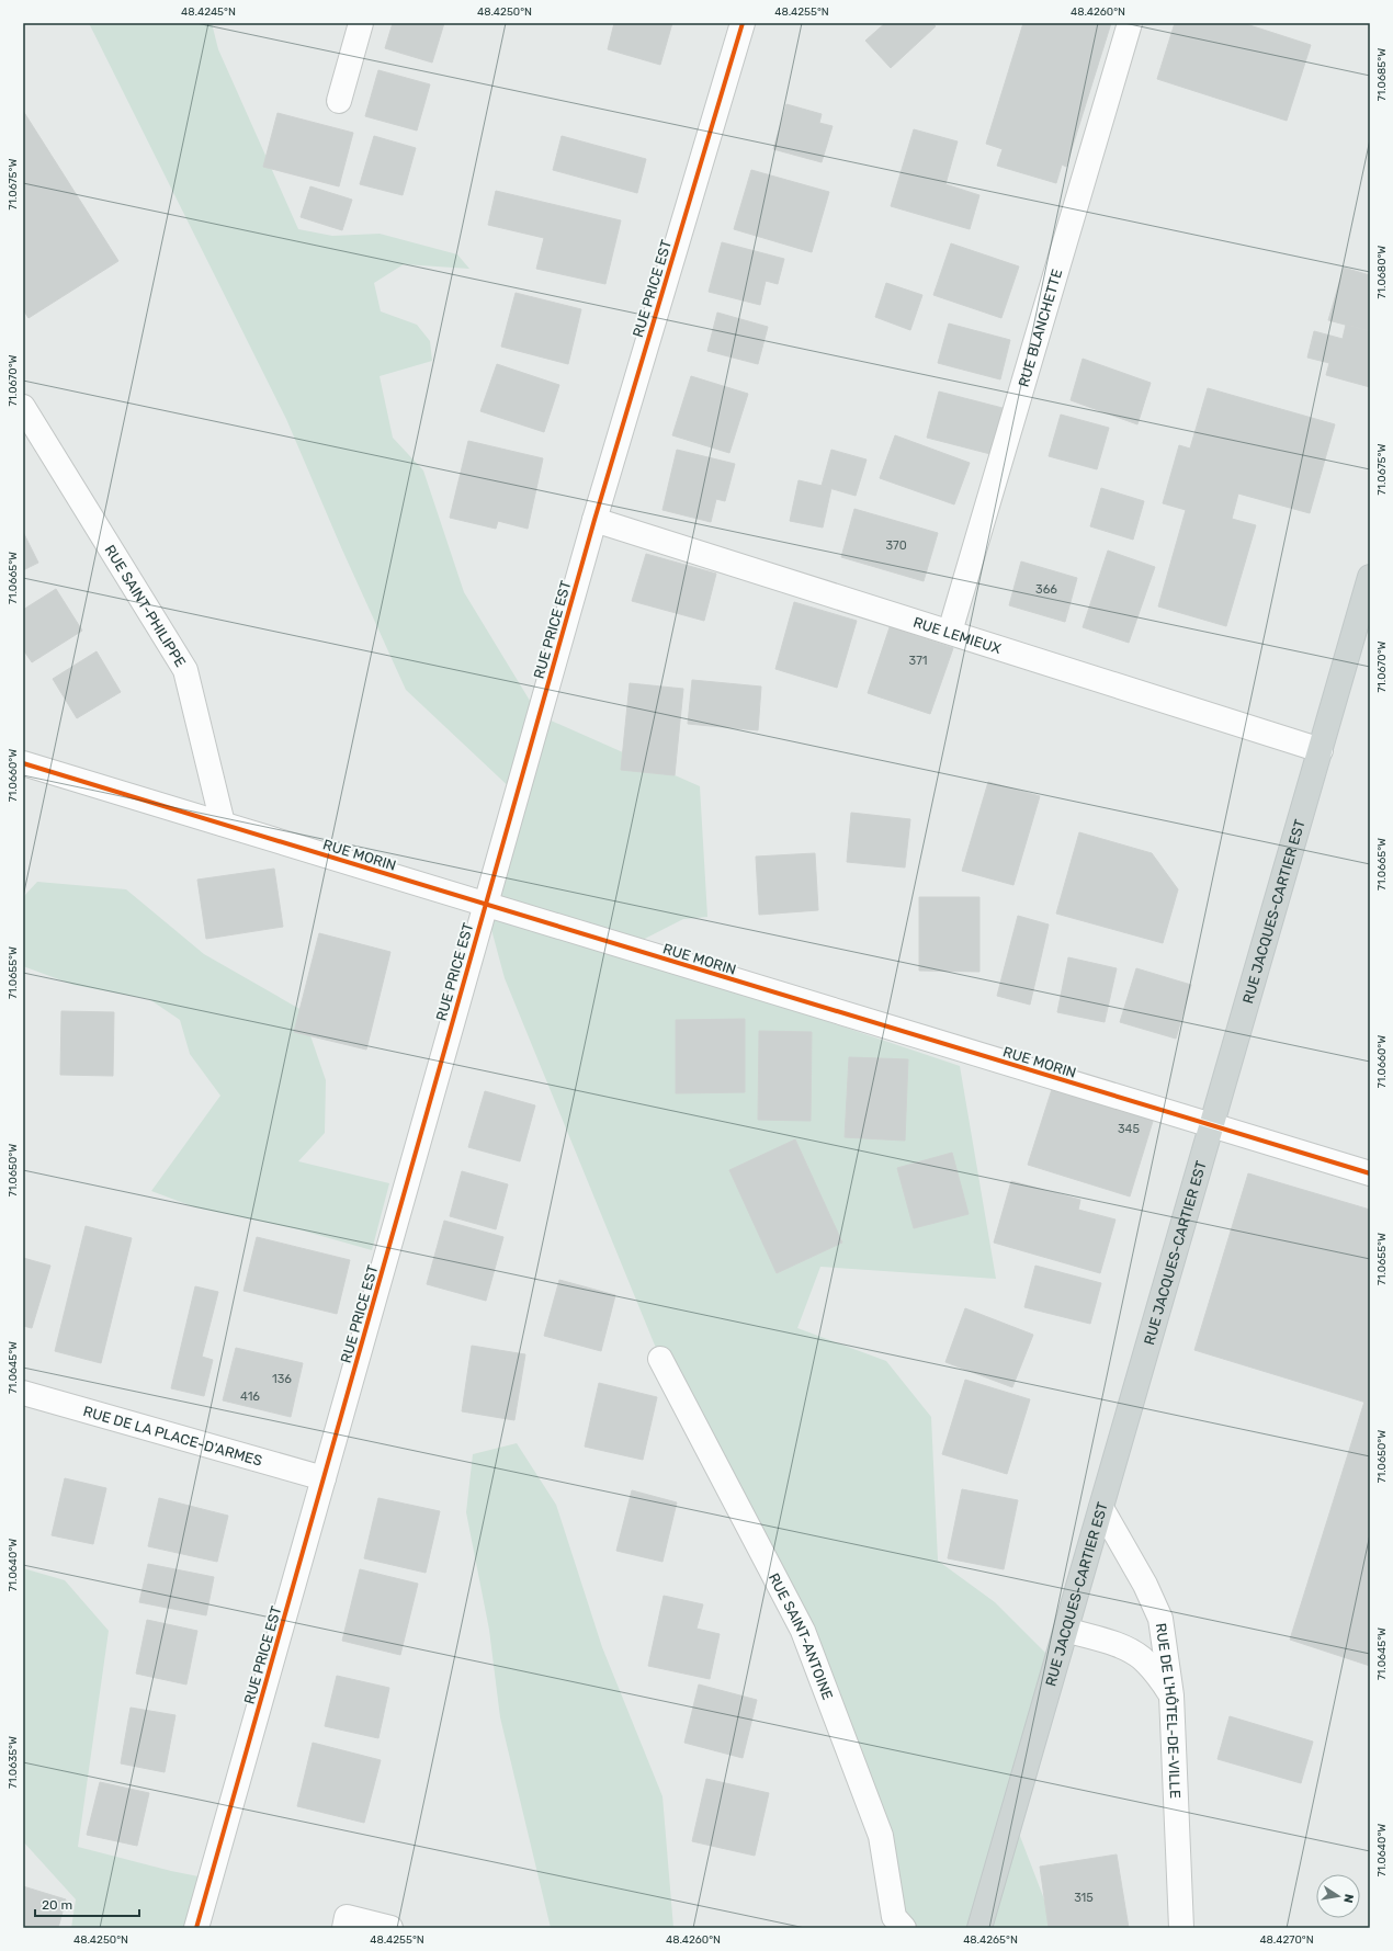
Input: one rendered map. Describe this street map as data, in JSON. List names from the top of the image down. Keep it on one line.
{"streets":{"main road":["RUE JACQUES-CARTIER EST"],"street":["RUE PRICE EST","RUE BLANCHETTE","RUE SAINT-PHILIPPE","RUE LEMIEUX","RUE MORIN","RUE DE LA PLACE-D'ARMES","RUE SAINT-ANTOINE","RUE DE L'HÔTEL-DE-VILLE"]},"crossings":[["RUE PRICE EST","RUE LEMIEUX"],["RUE PRICE EST","RUE MORIN"],["RUE PRICE EST","RUE DE LA PLACE-D'ARMES"],["RUE BLANCHETTE","RUE LEMIEUX"],["RUE SAINT-PHILIPPE","RUE MORIN"],["RUE LEMIEUX","RUE JACQUES-CARTIER EST"],["RUE MORIN","RUE JACQUES-CARTIER EST"],["RUE JACQUES-CARTIER EST","RUE DE L'HÔTEL-DE-VILLE"]],"house_numbers":["370","366","371","345","136","416","315"],"scale_bar":"20 m","north":"right","coordinates":["48.4245°N","48.4250°N","48.4255°N","48.4260°N","71.0685°W","71.0675°W","71.0680°W","71.0670°W","71.0665°W","71.0660°W","71.0655°W","71.0650°W","71.0645°W","71.0640°W","71.0635°W","48.4265°N","48.4270°N"]}
